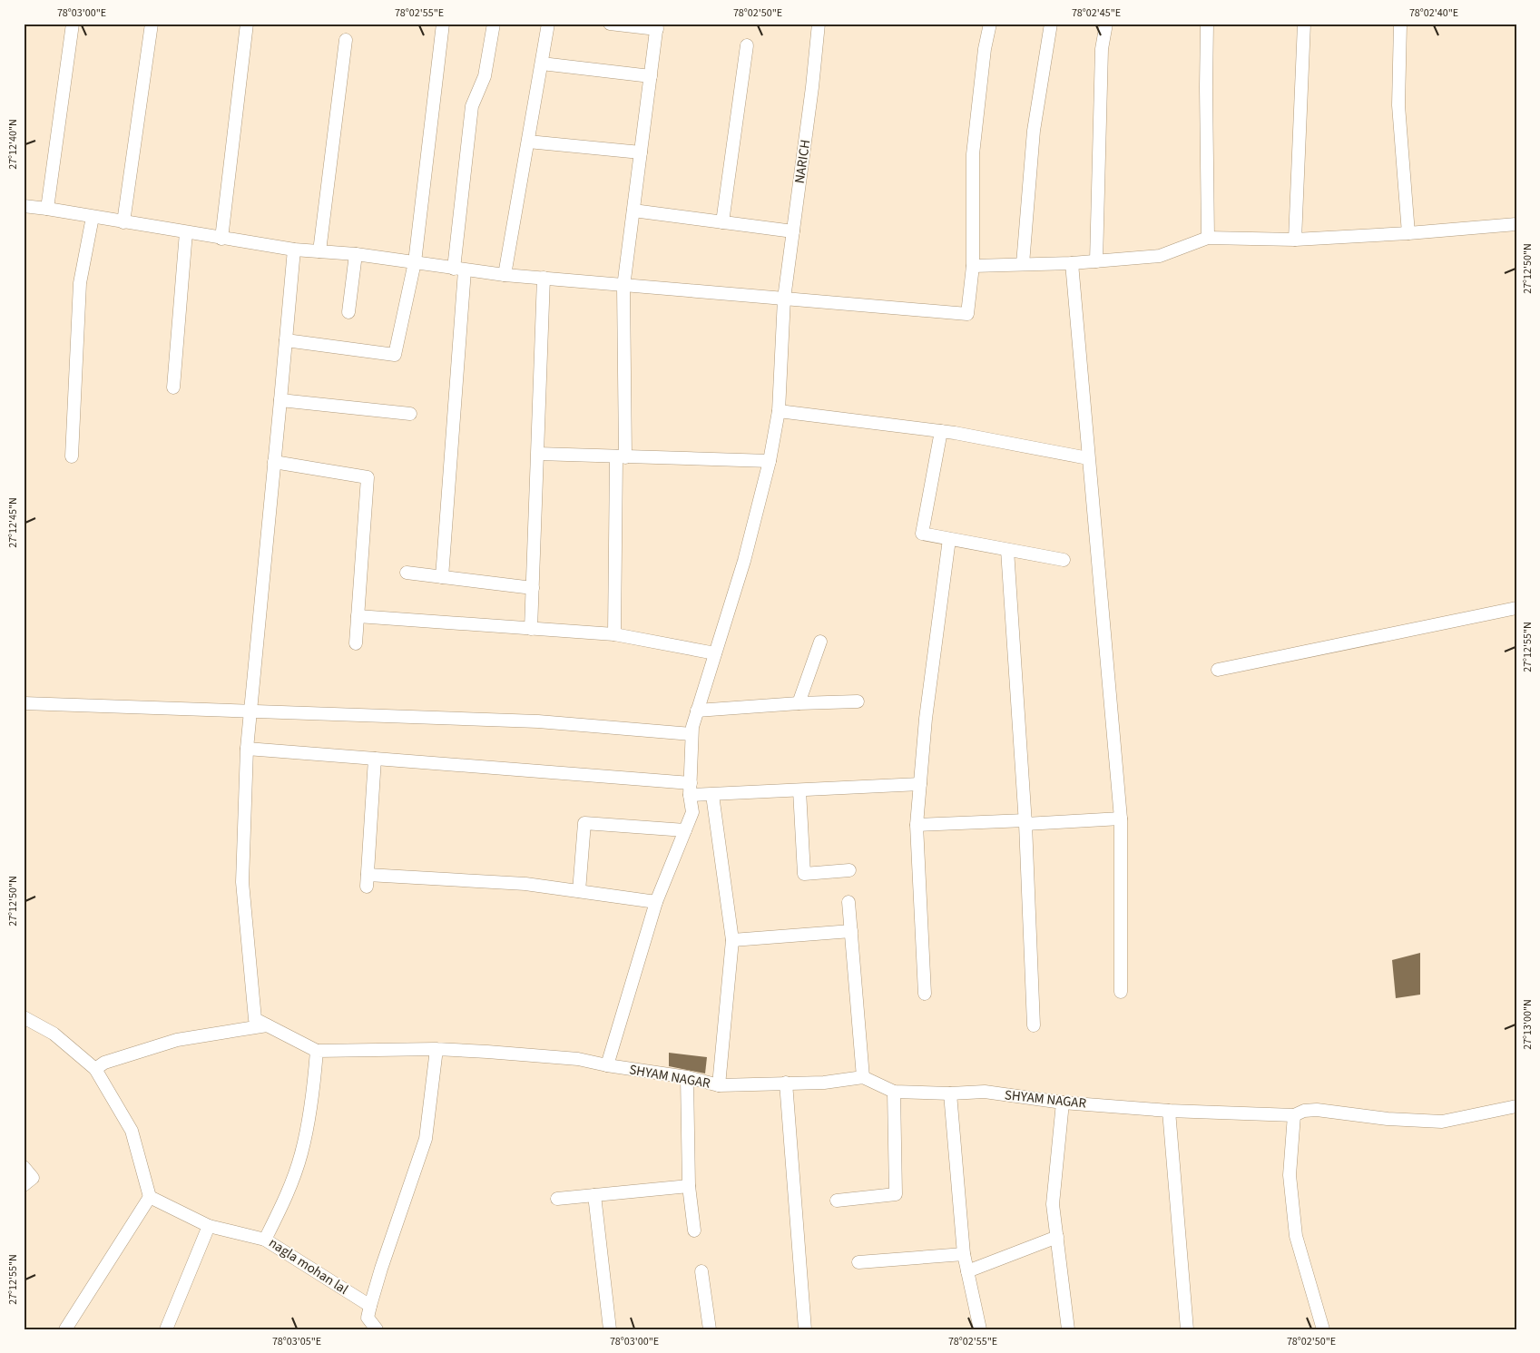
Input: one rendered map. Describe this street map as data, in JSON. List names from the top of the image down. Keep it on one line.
{"streets":{"street":["NARICH","SHYAM NAGAR","nagla mohan lal"]},"crossings":[["NARICH","SHYAM NAGAR"]],"coordinates":["78°03'00\"E","78°02'55\"E","78°02'50\"E","78°02'45\"E","78°02'40\"E","27°12'40\"N","27°12'50\"N","27°12'45\"N","27°12'55\"N","27°13'00\"N","78°03'05\"E"]}
